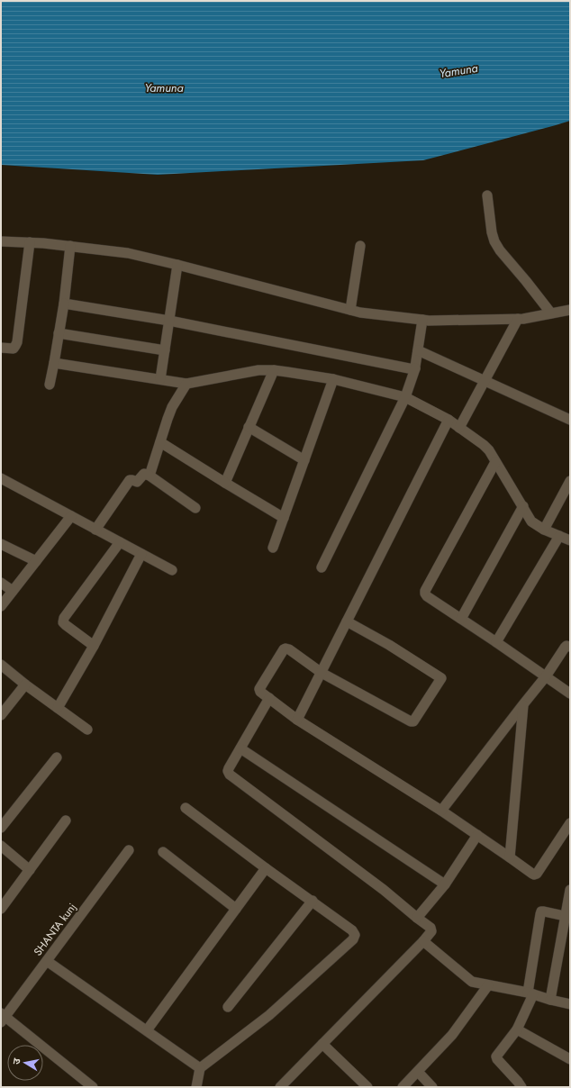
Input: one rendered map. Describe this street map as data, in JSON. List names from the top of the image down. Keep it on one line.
{"streets":{"street":["SHANTA kunj"]},"water":["Yamuna"],"north":"left"}
